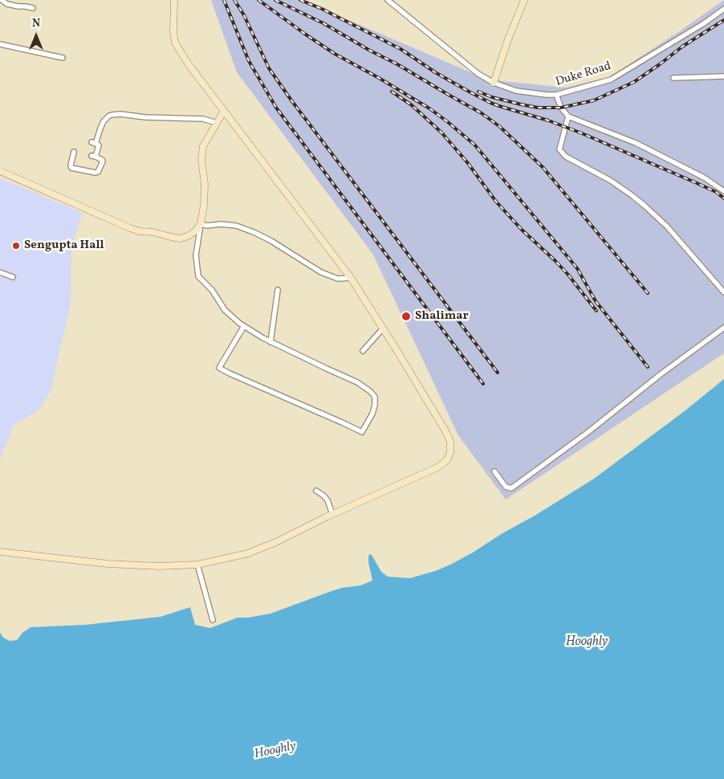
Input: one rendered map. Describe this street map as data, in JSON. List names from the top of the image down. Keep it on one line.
{"streets":{"street":["Duke Road"]},"water":["Hooghly"],"places":["Sengupta Hall","Shalimar"],"north":"top"}
